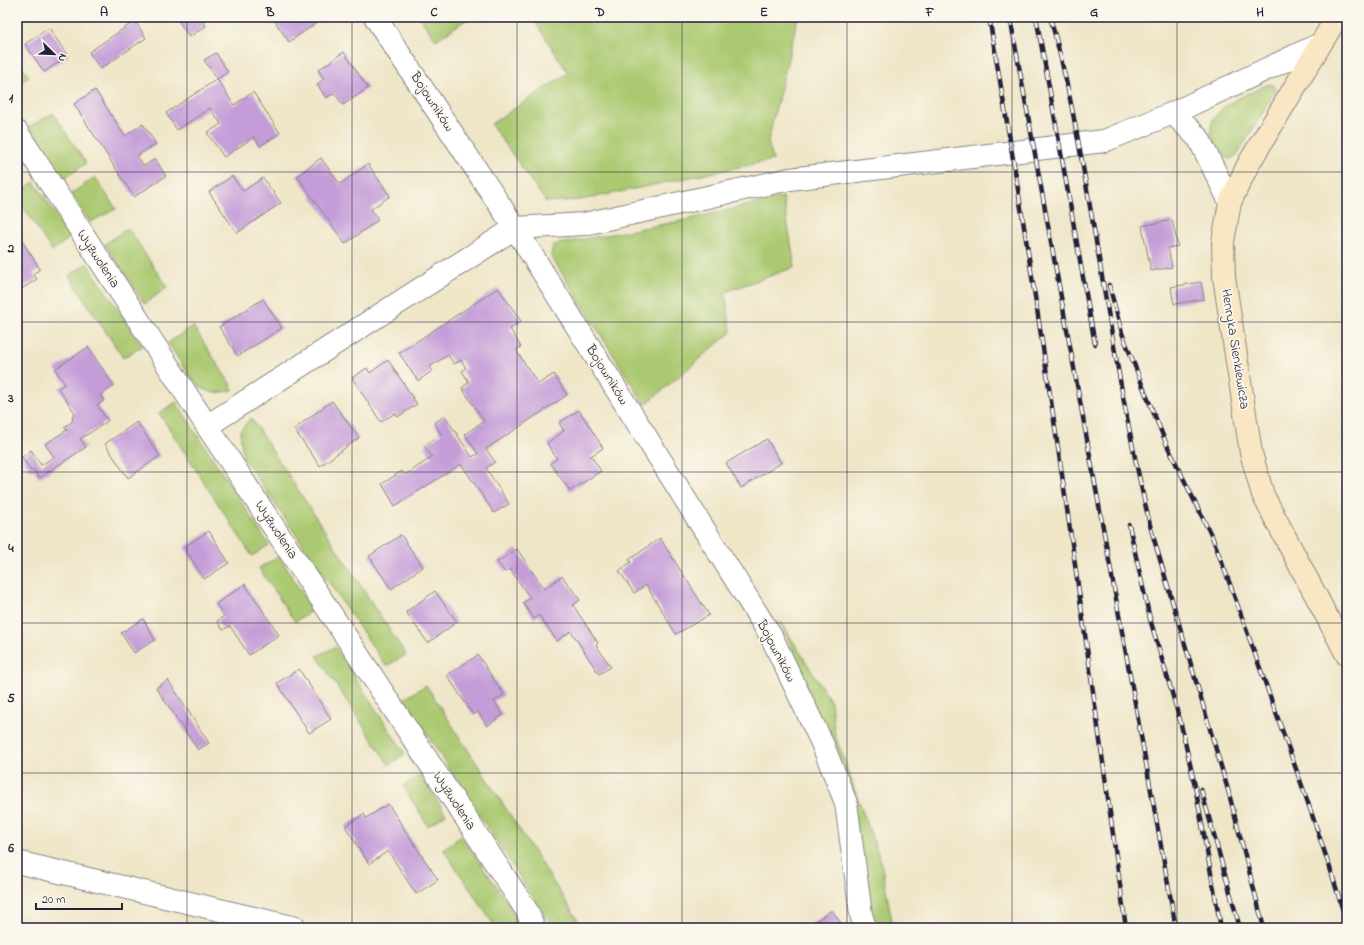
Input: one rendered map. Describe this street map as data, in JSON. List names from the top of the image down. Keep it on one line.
{"streets":{"street":["Bojowników","Wyzwolenia","Henryka Sienkiewicza"]},"scale_bar":"20 m","north":"bottom right","grid":{"columns":["A","B","C","D","E","F","G","H"],"rows":["1","2","3","4","5","6"]}}
